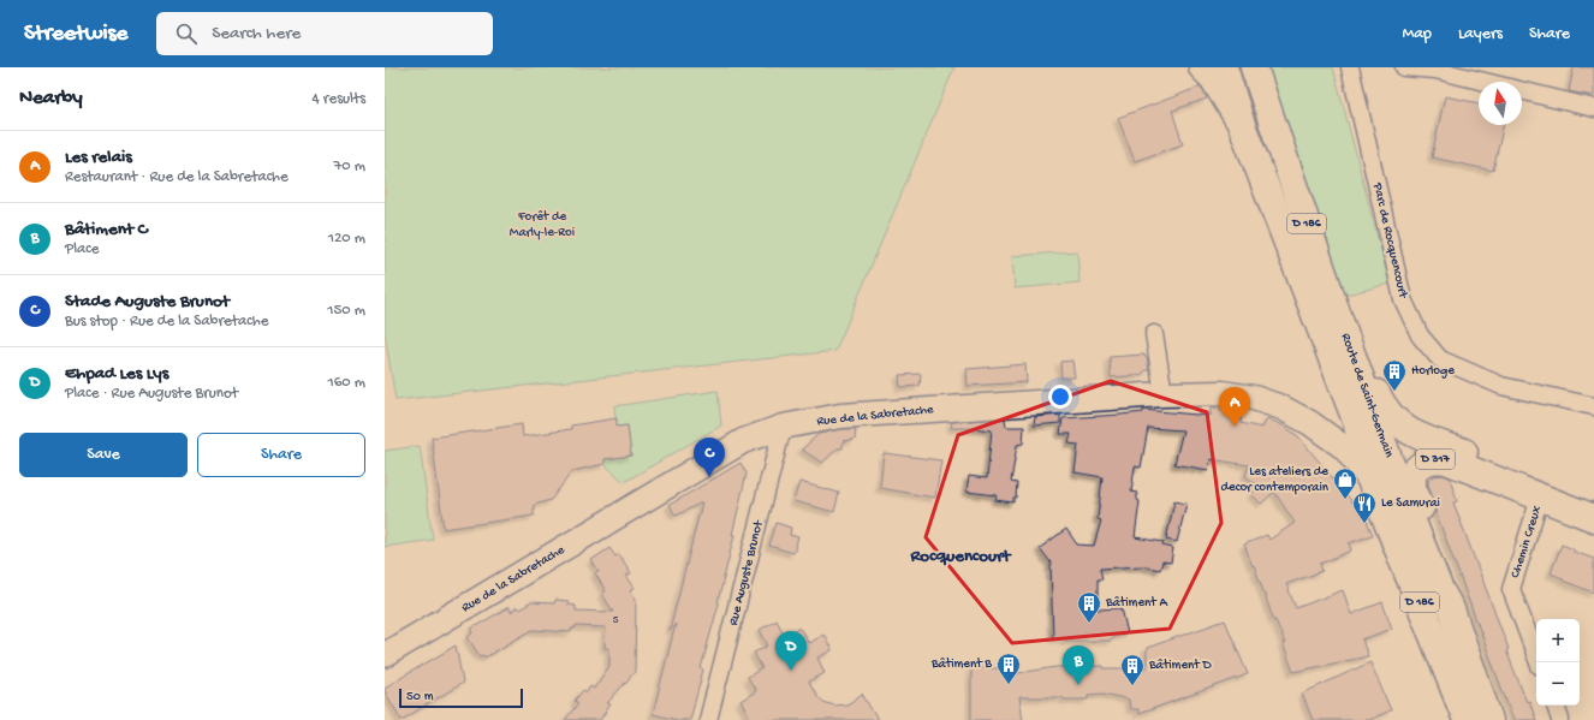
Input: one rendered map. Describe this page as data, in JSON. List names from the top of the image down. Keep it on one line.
{"streets":{"main road":["D 186","Route de Saint-Germain","D 317"],"street":["Parc de Rocquencourt","Rue de la Sabretache","Chemin Creux","Rue Auguste Brunot"]},"crossings":[["D 186","Route de Saint-Germain"],["Route de Saint-Germain","Rue de la Sabretache"],["Route de Saint-Germain","D 317"],["Rue de la Sabretache","Rue Auguste Brunot"],["D 317","Chemin Creux"]],"districts":["Rocquencourt"],"parks":["Forêt de Marly-le-Roi"],"places":{"building":["Horloge","Bâtiment A","Bâtiment B","Bâtiment D"],"shop":["Les ateliers de decor contemporain"],"restaurant":["Le Samurai"]},"house_numbers":["5"],"scale_bar":"50 m","north":"top","page":{"header":"Streetwise","search":"Search here","nav":["Map","Layers","Share"],"heading":["Nearby","4 results"],"list":[{"mark":"A","name":"Les relais","note":"Restaurant · Rue de la Sabretache","value":"70 m"},{"mark":"B","name":"Bâtiment C","note":"Place","value":"120 m"},{"mark":"C","name":"Stade Auguste Brunot","note":"Bus stop · Rue de la Sabretache","value":"150 m"},{"mark":"D","name":"Ehpad Les Lys","note":"Place · Rue Auguste Brunot","value":"160 m"}],"pins":["A","C","D","B"],"buttons":["Save","Share"],"map_buttons":["+","−"],"scale":"50 m"}}
